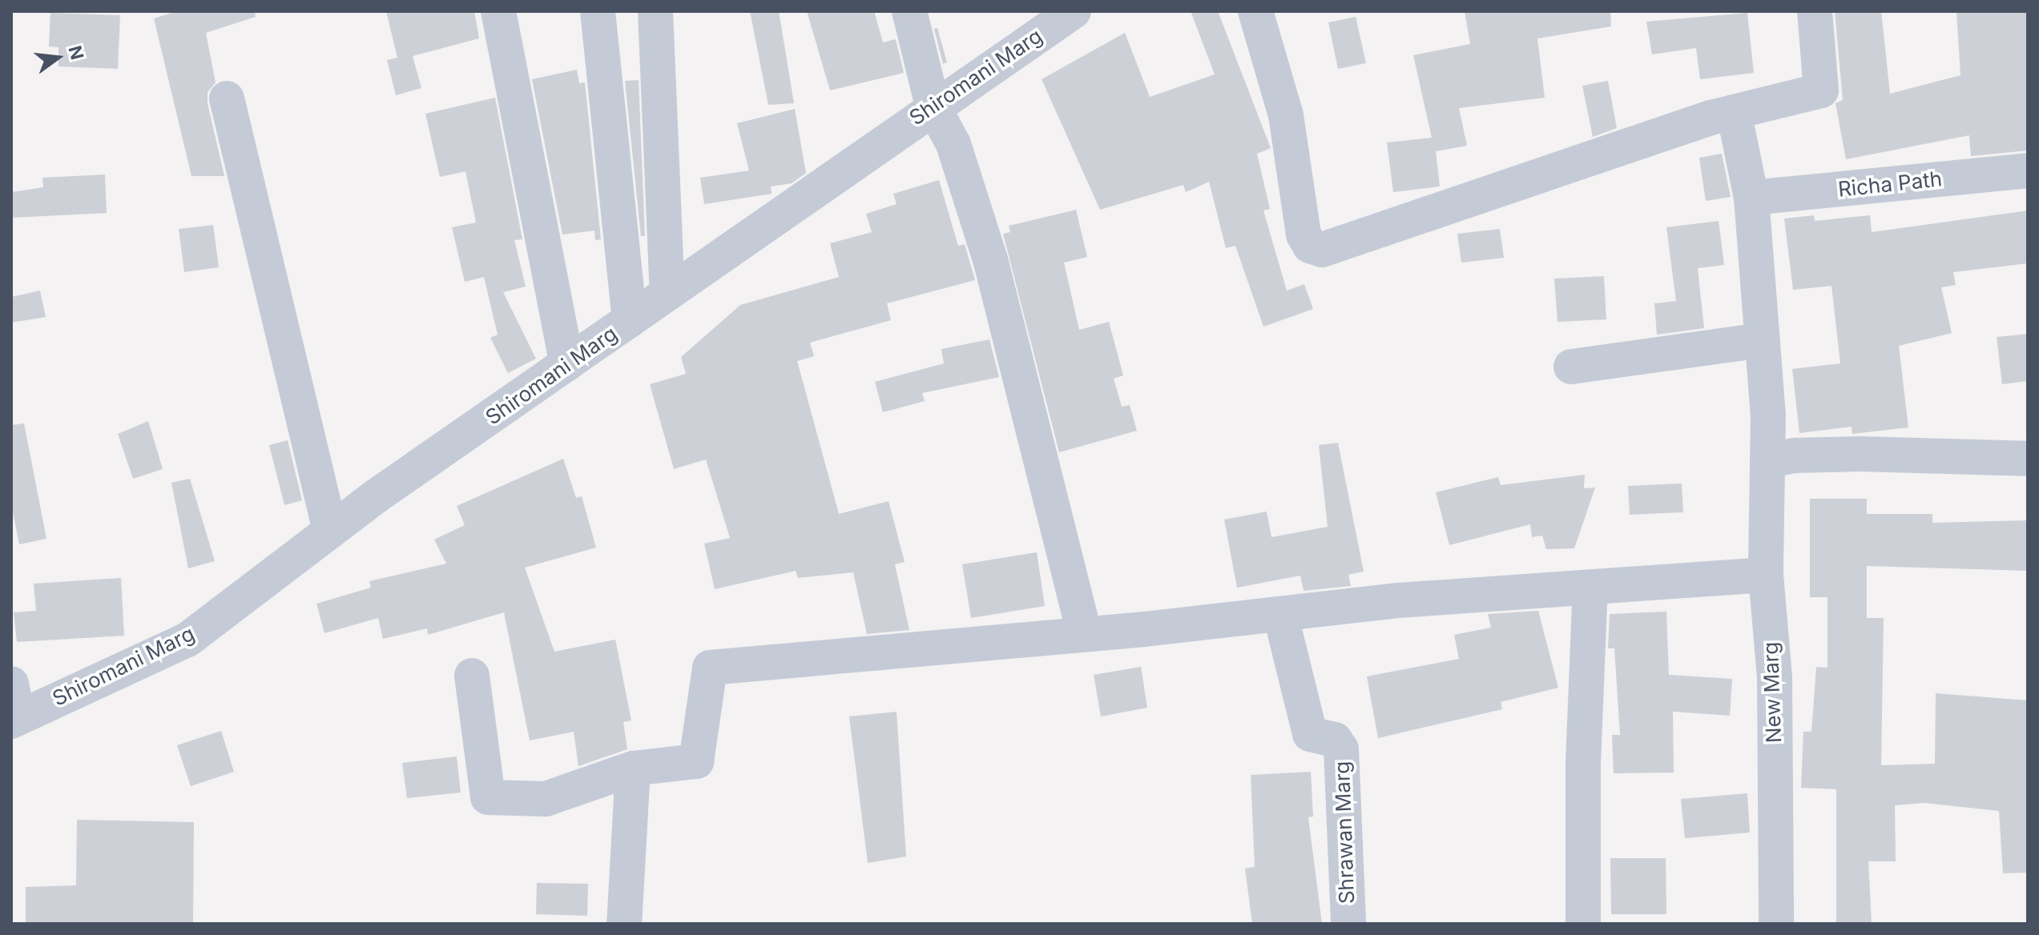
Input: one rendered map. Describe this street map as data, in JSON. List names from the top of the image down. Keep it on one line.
{"streets":{"street":["Shiromani Marg","Richa Path","New Marg","Shrawan Marg"]},"crossings":[["Richa Path","New Marg"]],"north":"right"}
